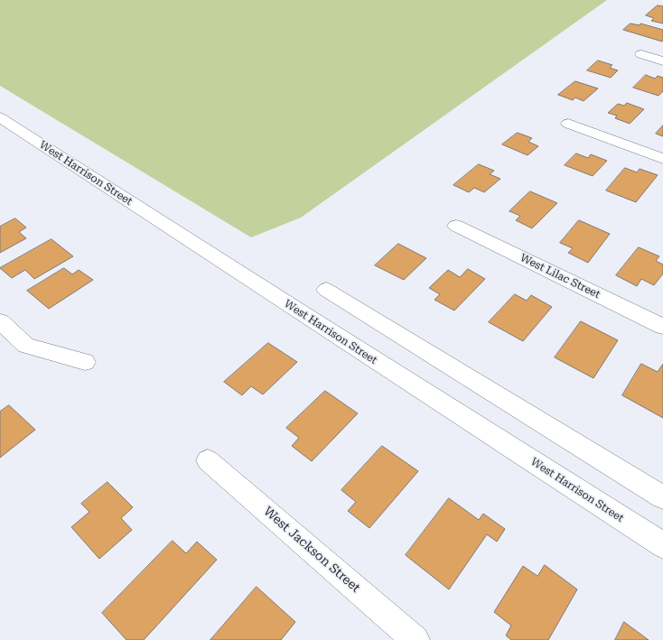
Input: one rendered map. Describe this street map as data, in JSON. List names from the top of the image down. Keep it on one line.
{"streets":{"street":["West Harrison Street","West Lilac Street","West Jackson Street"]}}
